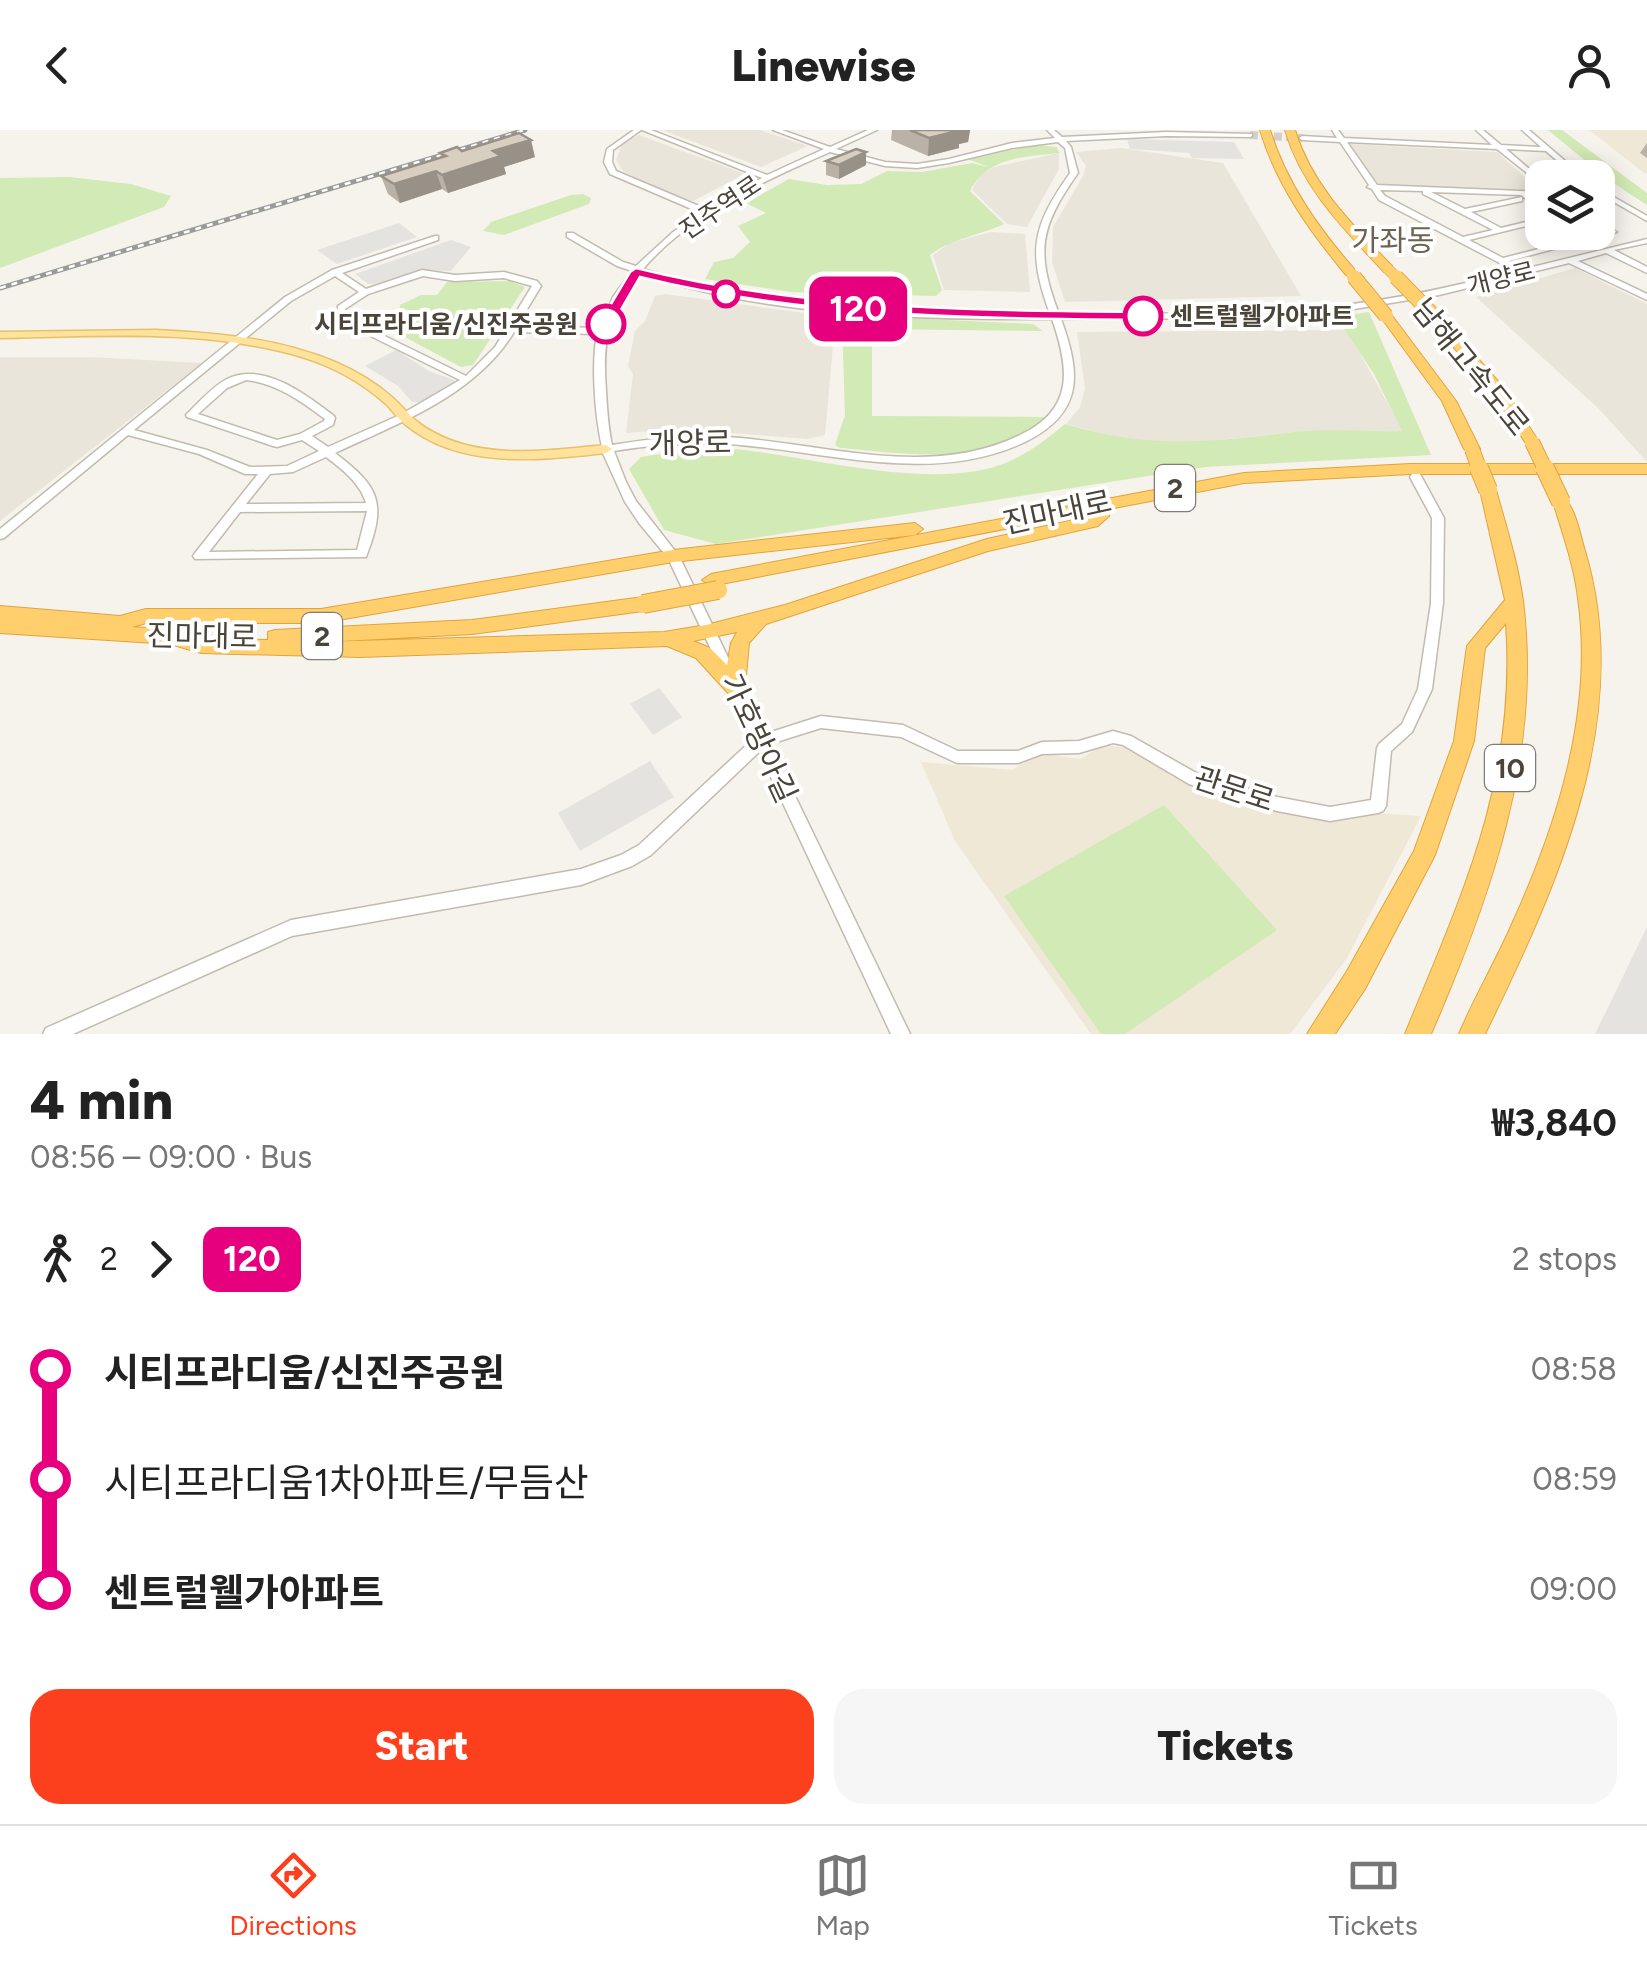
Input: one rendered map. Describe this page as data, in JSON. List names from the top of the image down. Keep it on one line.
{"streets":{"highway":["남해고속도로","2","진마대로","10"],"main road":["개양로"],"street":["진주역로","가호방아길","관문로"]},"crossings":[["진주역로","개양로"],["진주역로","가호방아길"],["개양로","가호방아길"],["2","진마대로"],["진마대로","관문로"],["가호방아길","관문로"]],"districts":["가좌동"],"places":["센트럴웰가아파트","시티프라디움/신진주공원"],"lines":["bus line 120"],"page":{"header":"Linewise","on_map":"120","heading":["4 min","08:56 – 09:00 · Bus","₩3,840"],"legs":["2","120","2 stops"],"list":[{"name":"시티프라디움/신진주공원","value":"08:58"},{"name":"시티프라디움1차아파트/무듬산","value":"08:59"},{"name":"센트럴웰가아파트","value":"09:00"}],"buttons":["Start","Tickets"],"tabs":["Directions","Map","Tickets"]}}
